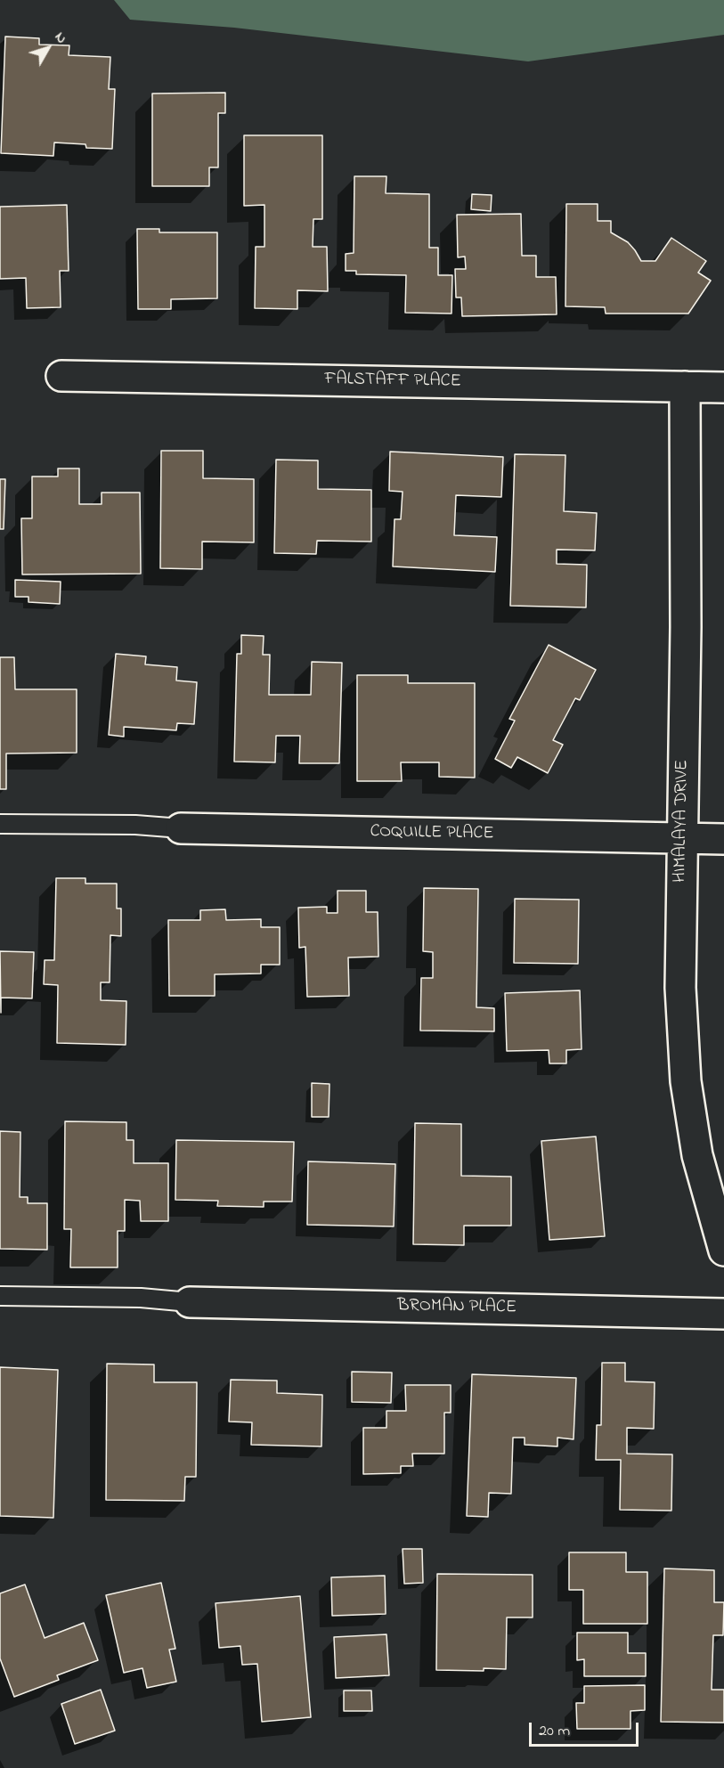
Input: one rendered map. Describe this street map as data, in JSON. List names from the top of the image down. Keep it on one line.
{"streets":{"street":["FALSTAFF PLACE","HIMALAYA DRIVE","COQUILLE PLACE","BROMAN PLACE"]},"crossings":[["FALSTAFF PLACE","HIMALAYA DRIVE"],["HIMALAYA DRIVE","COQUILLE PLACE"]],"scale_bar":"20 m","north":"top right"}
